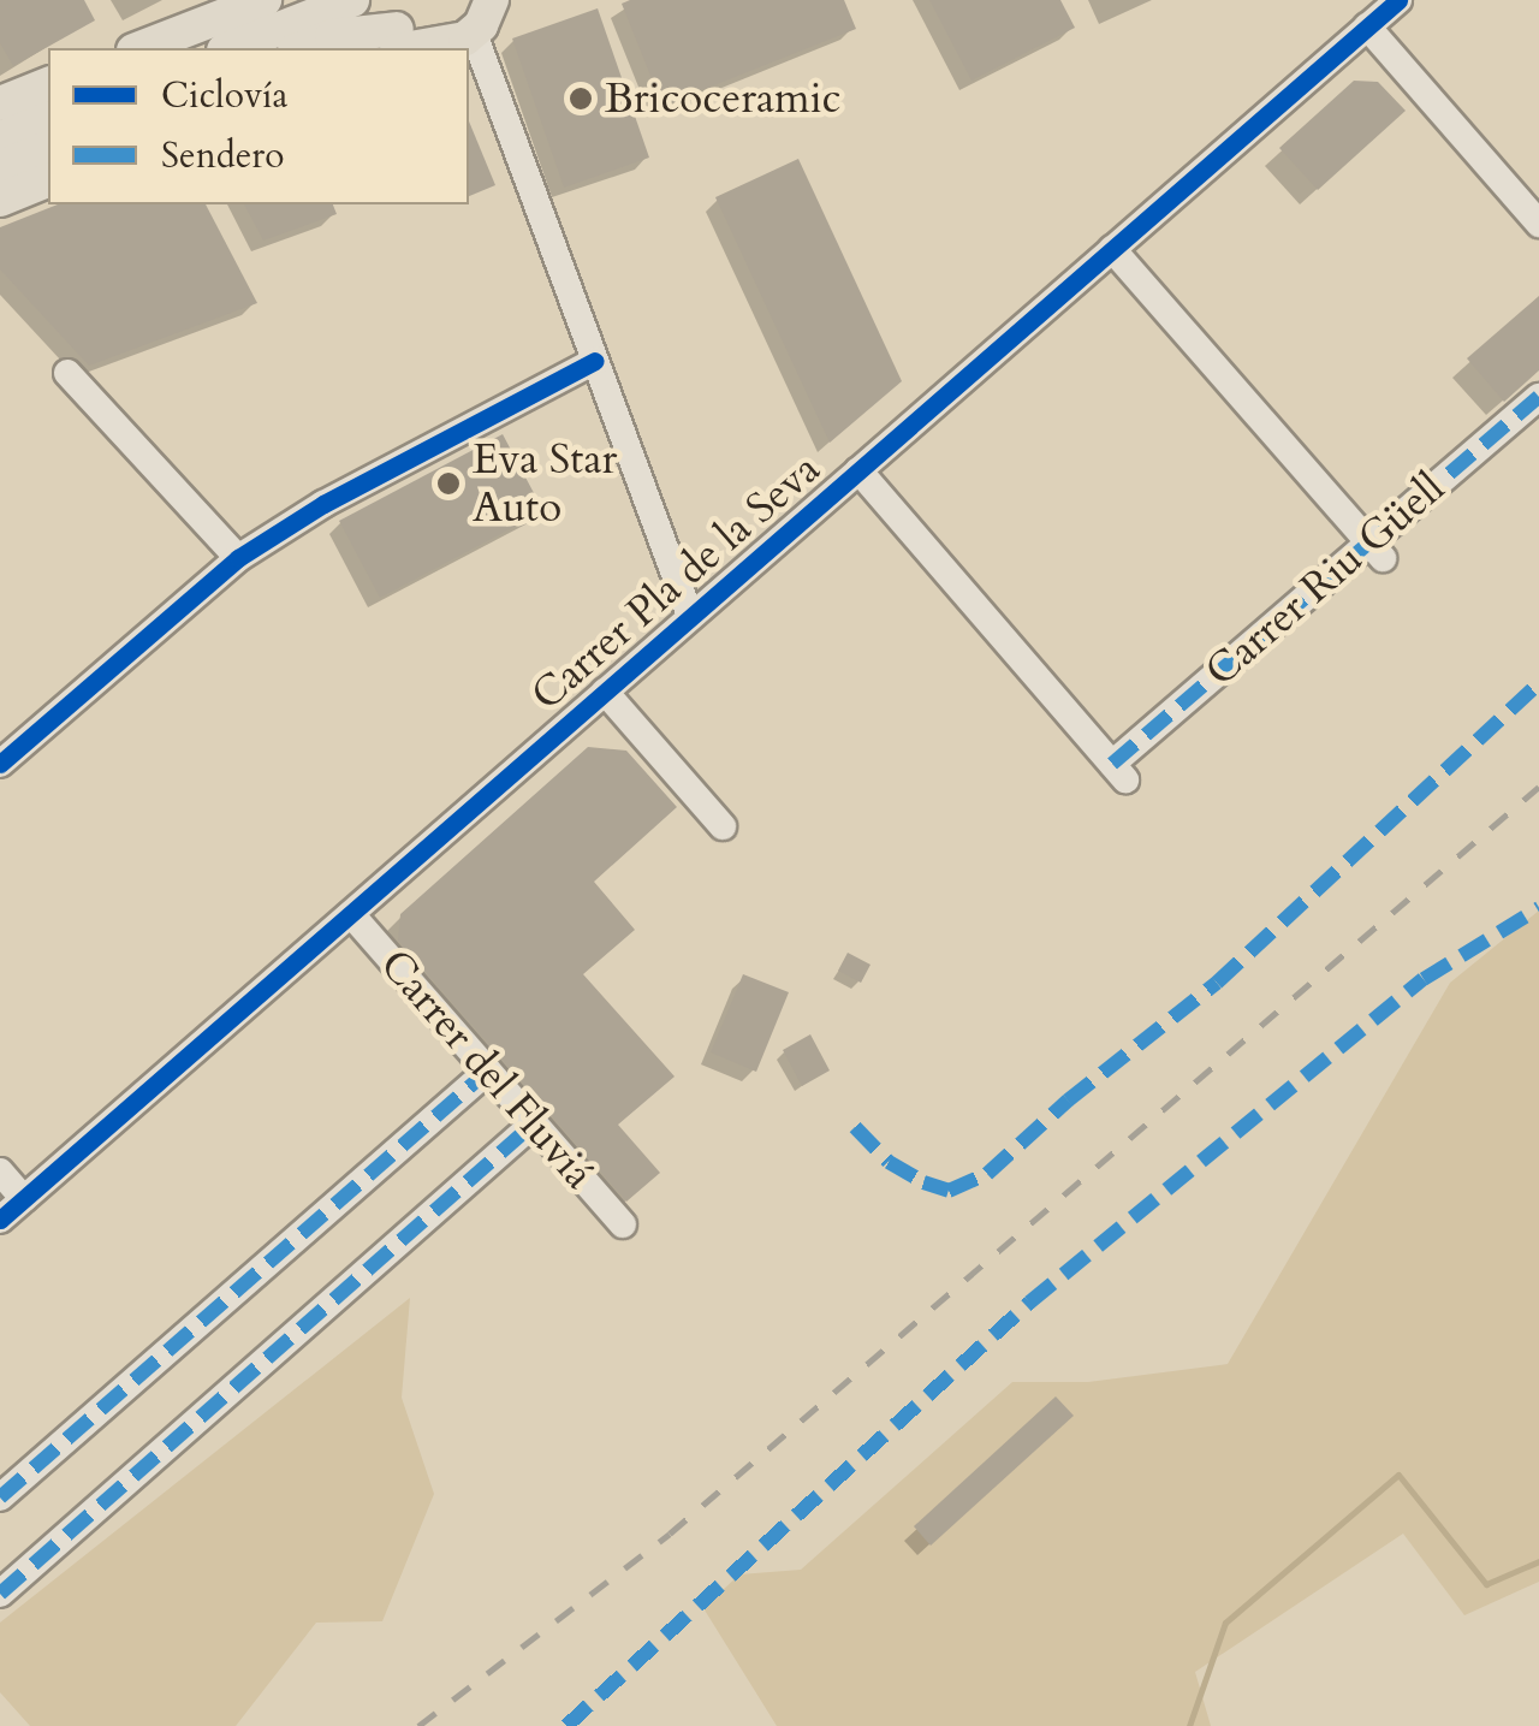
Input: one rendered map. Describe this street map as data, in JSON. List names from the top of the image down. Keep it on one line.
{"streets":{"street":["Carrer Riu Güell","Carrer Pla de la Seva","Carrer del Fluviá"]},"crossings":[["Carrer Riu Güell","Carrer Pla de la Seva"],["Carrer Pla de la Seva","Carrer del Fluviá"]],"places":["Bricoceramic","Eva Star Auto"],"legend":["Ciclovía","Sendero"]}
